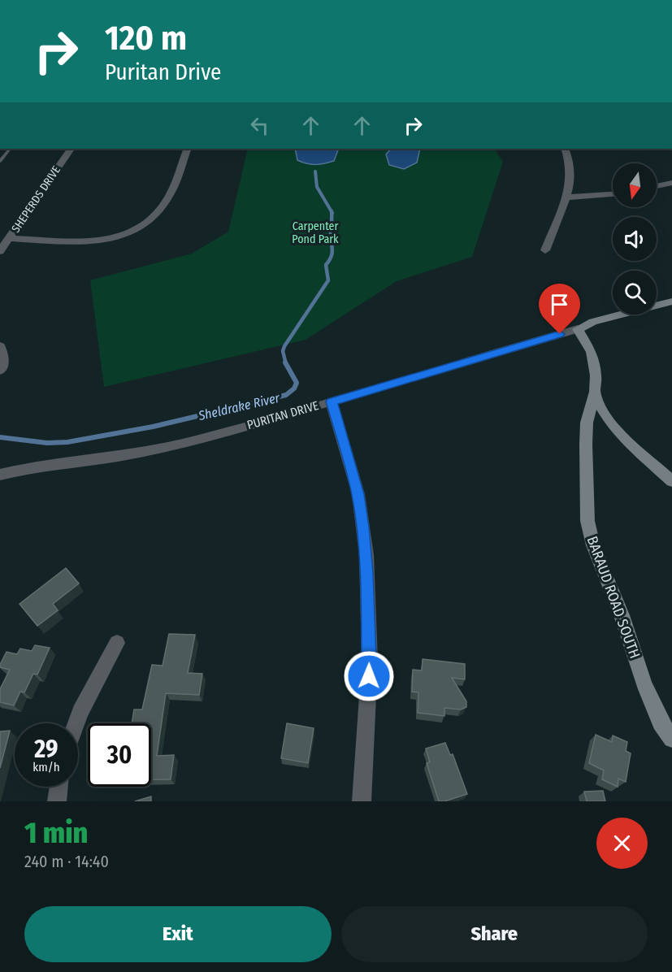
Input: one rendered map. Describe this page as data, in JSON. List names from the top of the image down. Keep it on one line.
{"streets":{"street":["SHEPERDS DRIVE","PURITAN DRIVE","BARAUD ROAD SOUTH"]},"crossings":[["PURITAN DRIVE","BARAUD ROAD SOUTH"]],"water":["Sheldrake River"],"parks":["Carpenter Pond Park"],"north":"bottom","page":{"turn":["120 m","Puritan Drive"],"speed":"29 km/h","limit":"30","heading":["1 min","240 m · 14:40"],"buttons":["Exit","Share"]}}
